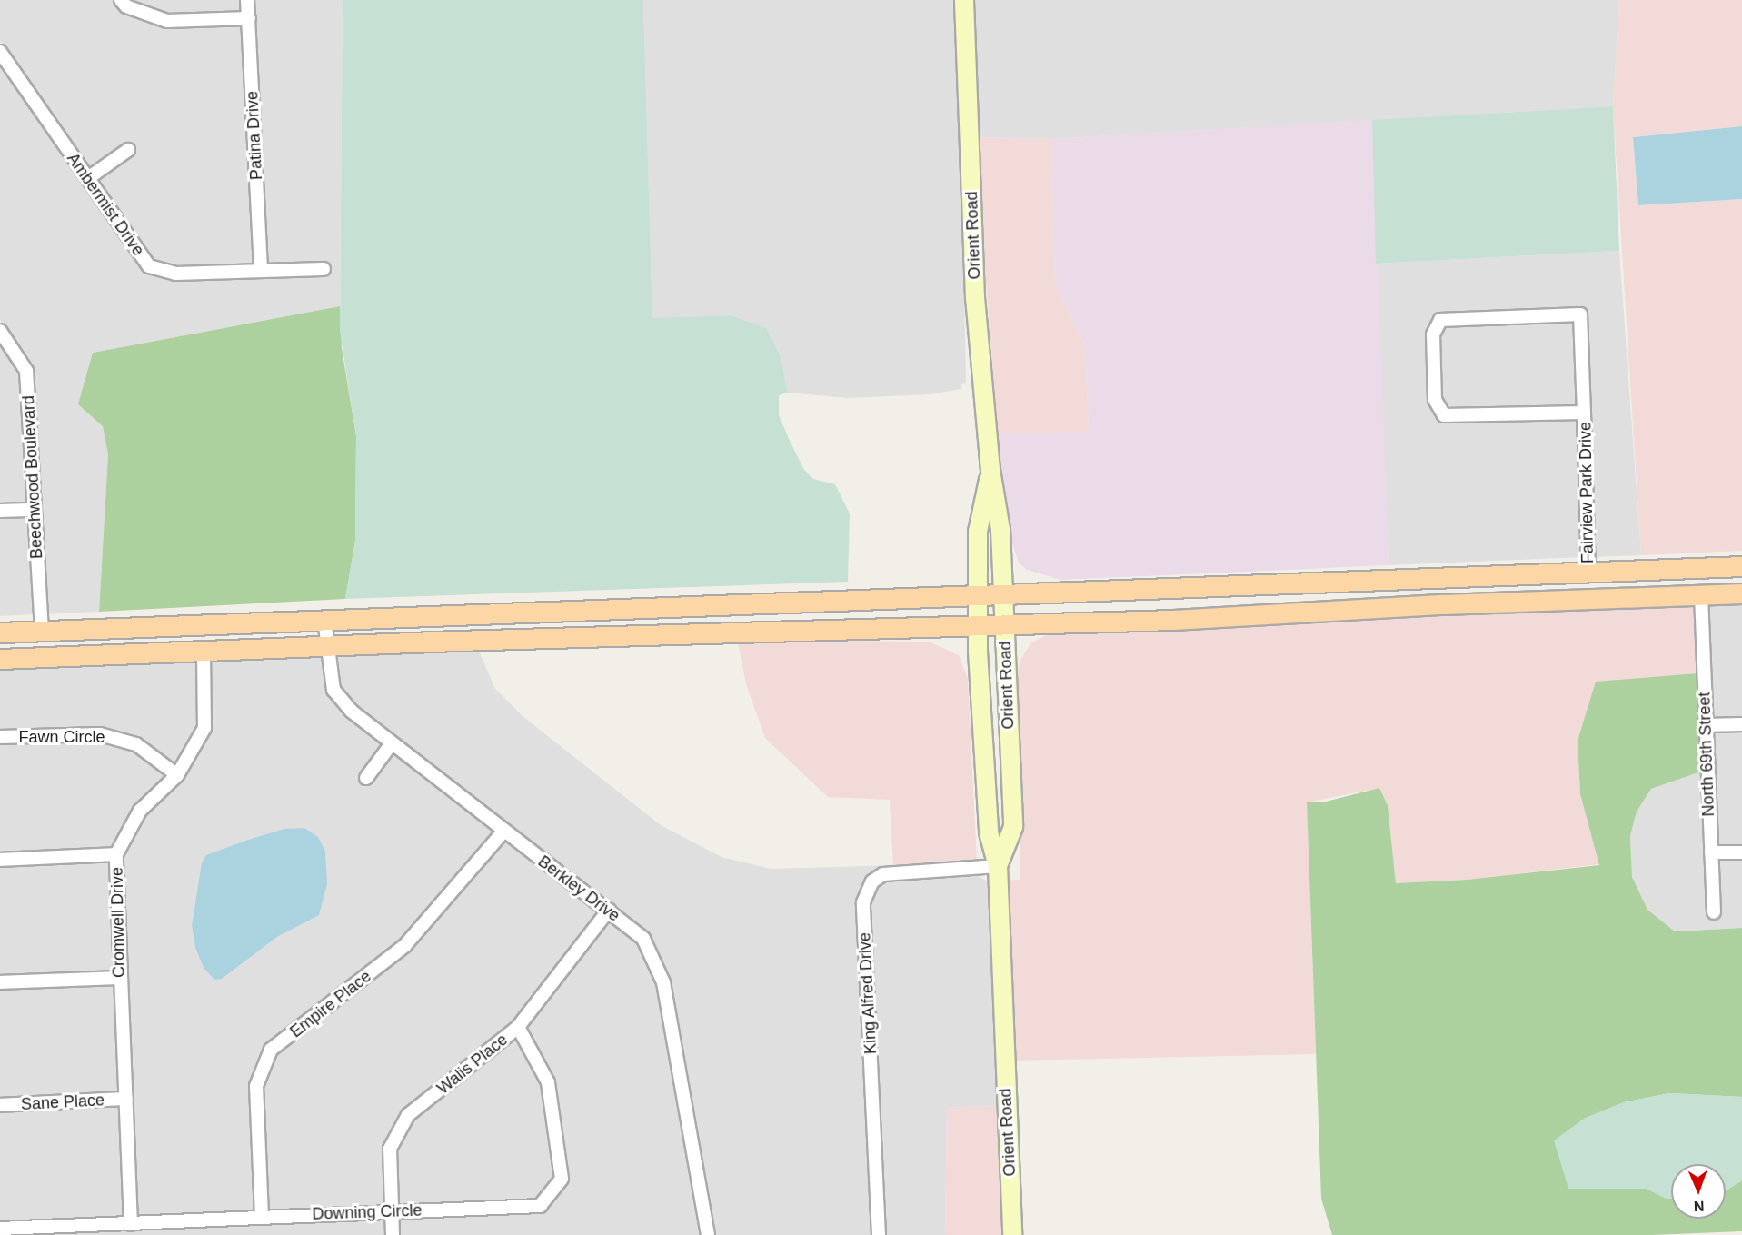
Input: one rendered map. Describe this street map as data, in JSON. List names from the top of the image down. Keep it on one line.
{"streets":{"street":["Patina Drive","Ambermist Drive","Orient Road","Beechwood Boulevard","Fairview Park Drive","Fawn Circle","North 69th Street","Berkley Drive","Cromwell Drive","King Alfred Drive","Empire Place","Walis Place","Sane Place","Downing Circle"]},"crossings":[["Patina Drive","Ambermist Drive"],["Orient Road","King Alfred Drive"],["Fawn Circle","Cromwell Drive"],["Berkley Drive","Empire Place"],["Berkley Drive","Walis Place"],["Cromwell Drive","Sane Place"],["Cromwell Drive","Downing Circle"],["Empire Place","Downing Circle"],["Walis Place","Downing Circle"]],"north":"bottom"}
